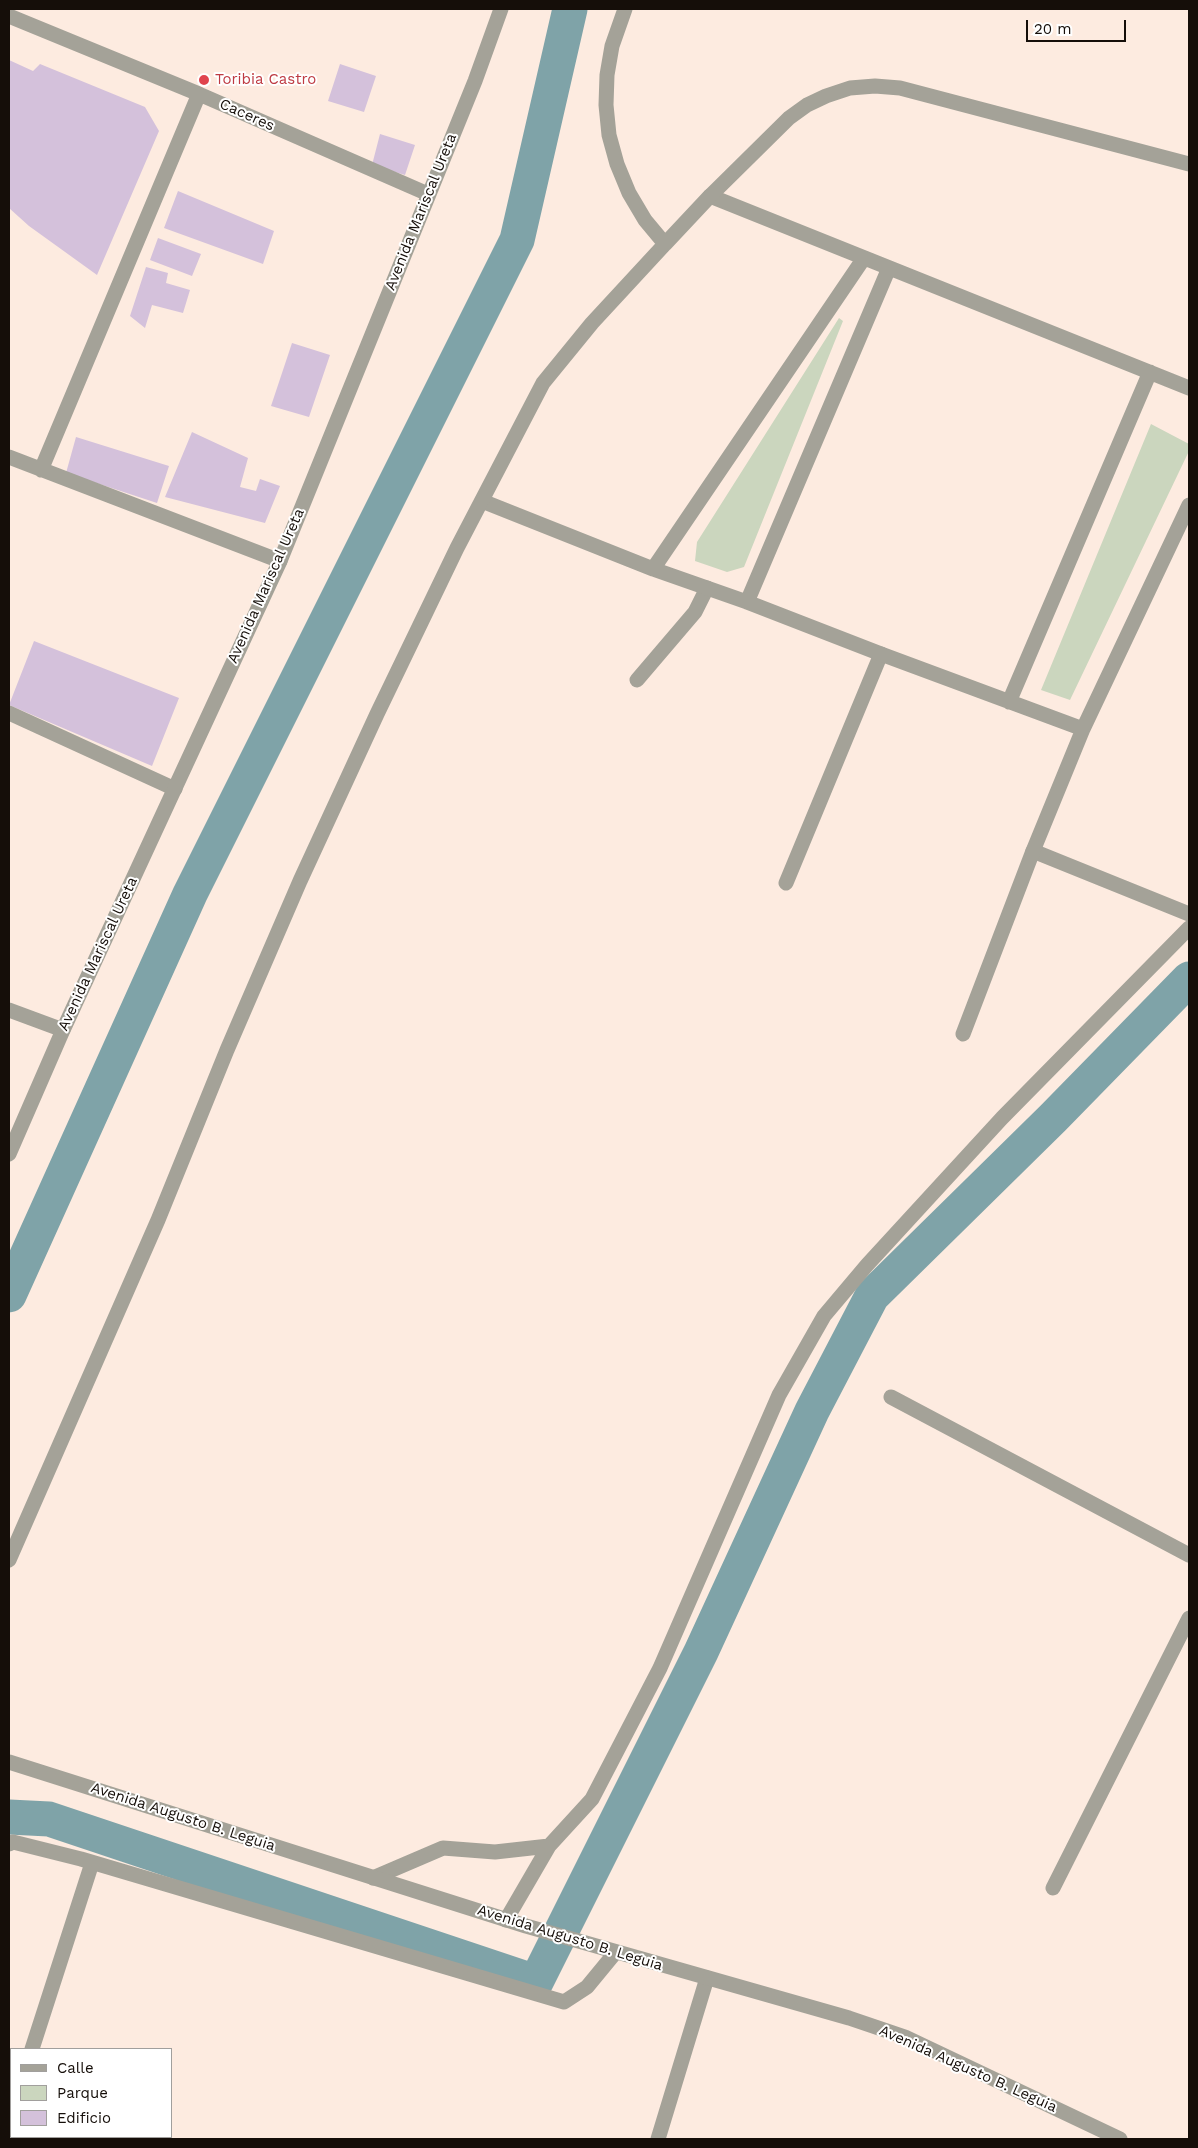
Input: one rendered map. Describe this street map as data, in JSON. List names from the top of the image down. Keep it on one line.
{"streets":{"street":["Caceres","Avenida Mariscal Ureta","Avenida Augusto B. Leguia"]},"crossings":[["Caceres","Avenida Mariscal Ureta"]],"places":["Toribia Castro"],"legend":["Calle","Parque","Edificio"],"scale_bar":"20 m"}
